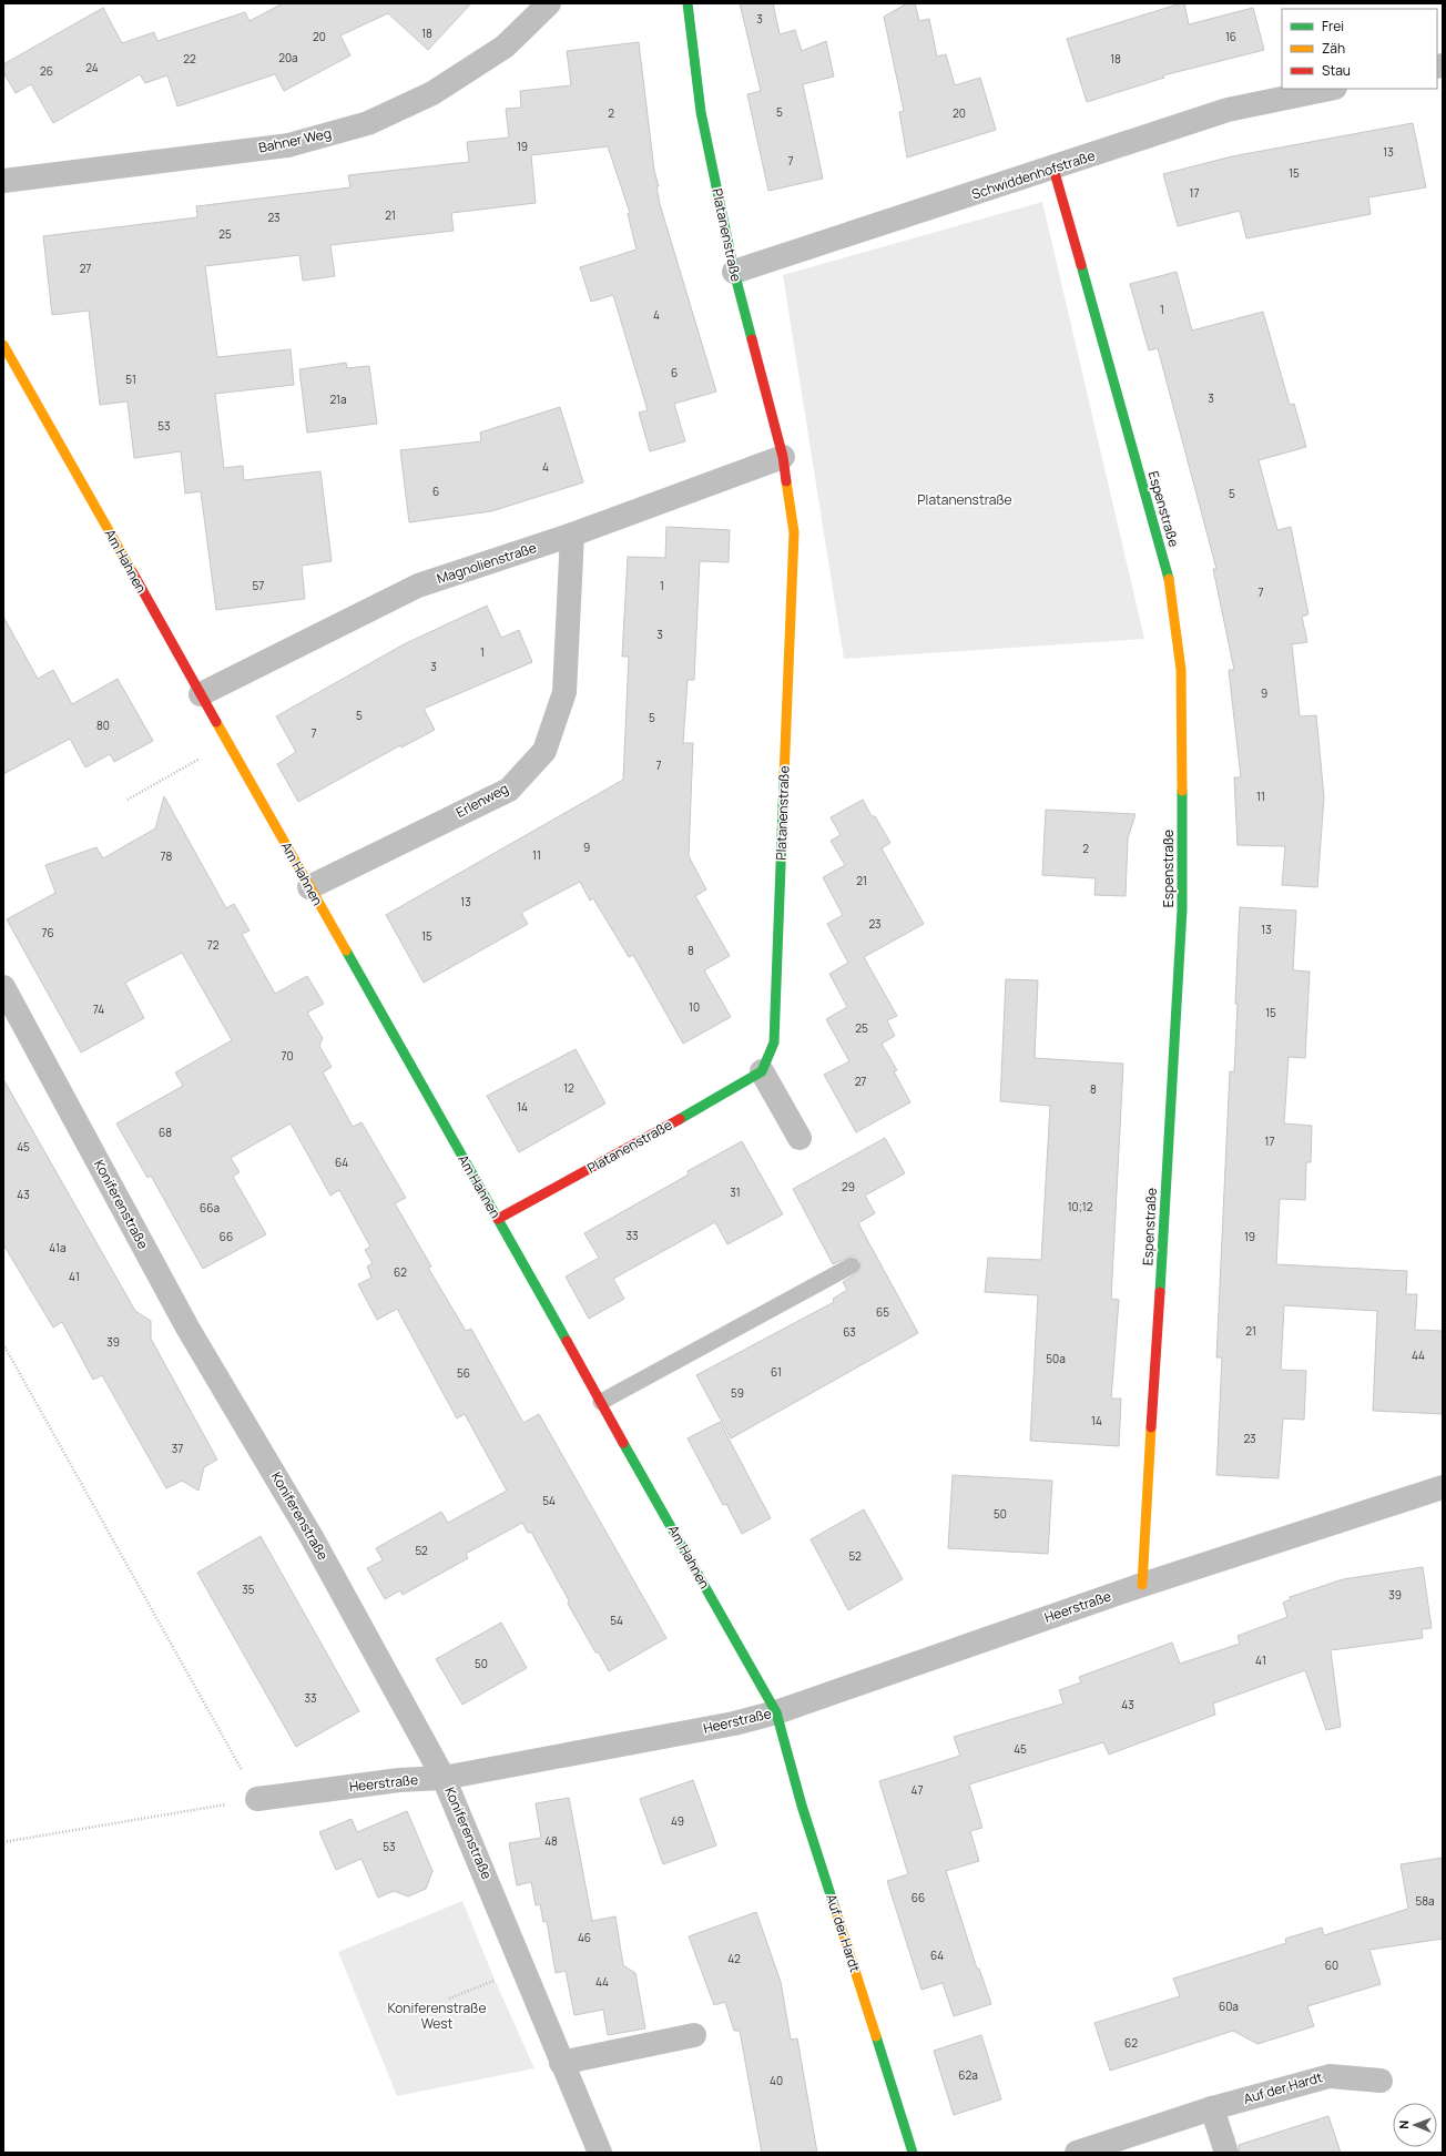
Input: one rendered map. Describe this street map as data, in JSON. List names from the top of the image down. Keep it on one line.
{"streets":{"street":["Bahner Weg","Schwiddenhofstraße","Platanenstraße","Espenstraße","Am Hahnen","Magnolienstraße","Erlenweg","Koniferenstraße","Heerstraße","Auf der Hardt"]},"crossings":[["Schwiddenhofstraße","Platanenstraße"],["Schwiddenhofstraße","Espenstraße"],["Platanenstraße","Am Hahnen"],["Platanenstraße","Magnolienstraße"],["Espenstraße","Heerstraße"],["Am Hahnen","Magnolienstraße"],["Am Hahnen","Erlenweg"],["Am Hahnen","Heerstraße"],["Am Hahnen","Auf der Hardt"],["Magnolienstraße","Erlenweg"],["Koniferenstraße","Heerstraße"],["Heerstraße","Auf der Hardt"]],"parks":["Platanenstraße","Koniferenstraße West"],"house_numbers":["3","18","20","16","20a","22","18","24","26","5","2","20","19","13","7","15","17","21","23","25","27","1","4","6","51","3","21a","53","4","6","5","57","1","7","3","1","3","9","5","5","80","7","7","11","9","2","11","78","21","13","23","13","76","15","72","8","10","74","15","25","70","27","12","8","14","68","17","45","64","29","31","43","10;12","66a","33","66","19","41a","62","41","65","21","63","39","44","50a","61","56","59","14","23","37","54","50","52","52","35","39","54","41","50","33","43","45","47","49","48","53","66","58a","46","64","42","60","44","60a","62","62a","40"],"legend":["Frei","Zäh","Stau"],"north":"left"}
